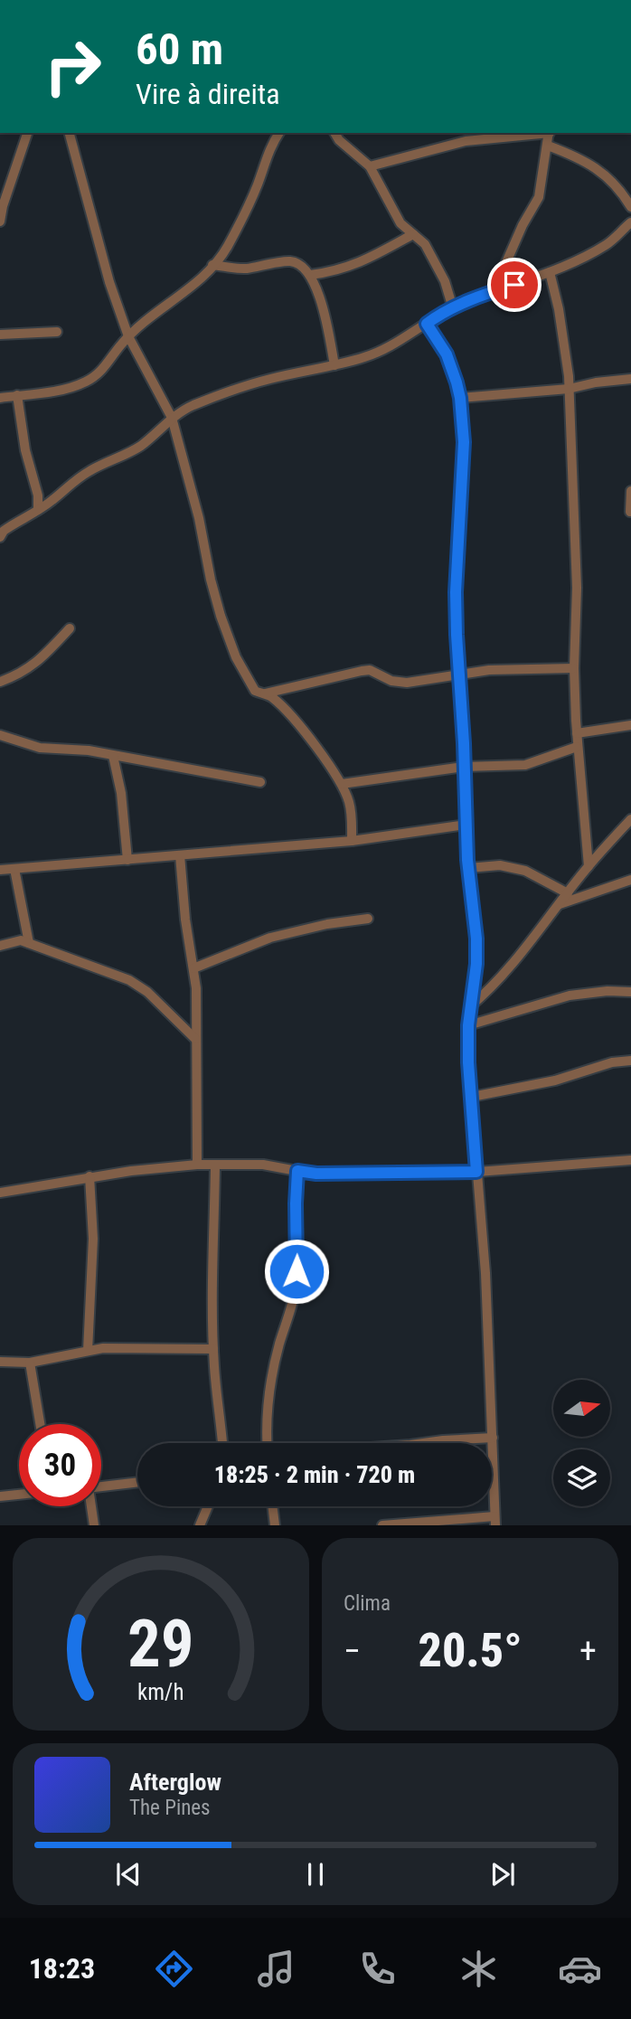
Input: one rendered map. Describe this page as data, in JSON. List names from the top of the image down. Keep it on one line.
{"north":"right","page":{"turn":["60 m","Vire à direita"],"limit":"30","trip":"18:25 · 2 min · 720 m","tile":"Clima","heat":["−","20.5°","+"],"song":["Afterglow","The Pines"],"tabs":"18:23","gauge":["29","km/h"]}}
